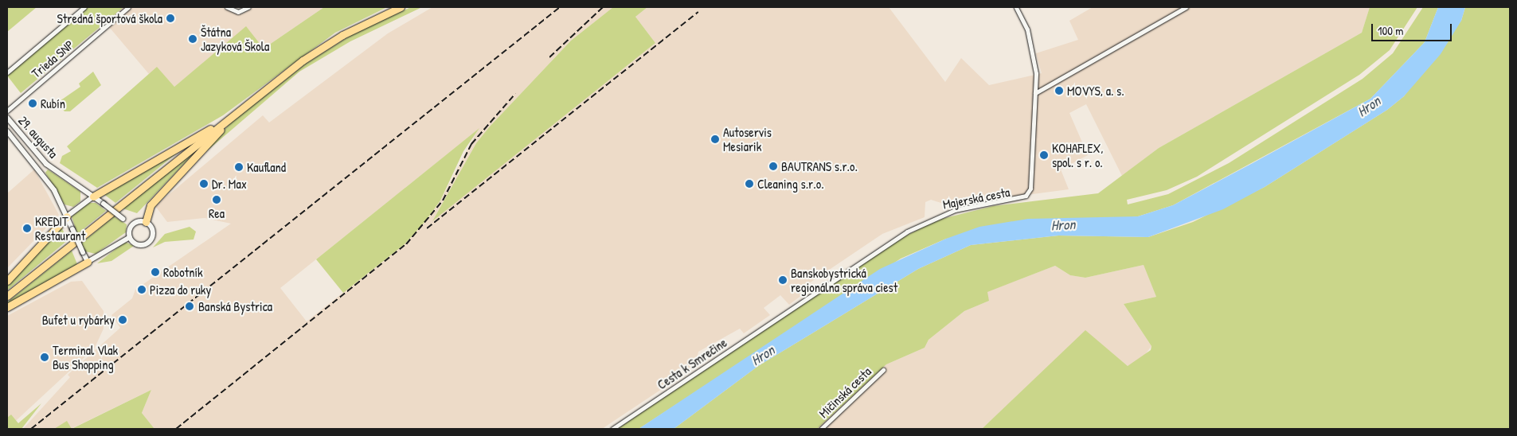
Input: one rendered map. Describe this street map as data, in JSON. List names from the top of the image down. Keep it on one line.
{"streets":{"street":["Trieda SNP","29. augusta","Majerská cesta","Cesta k Smrečine","Mičinská cesta"]},"crossings":[["Majerská cesta","Cesta k Smrečine"]],"water":["Hron"],"places":["Stredná športová škola","Štátna Jazyková Škola","MOVYS, a. s.","Rubín","Autoservis Mesiarik","KOHAFLEX, spol. s r. o.","BAUTRANS s.r.o.","Kaufland","Dr. Max","Cleaning s.r.o.","Rea","KREDIT Restaurant","Robotník","Banskobystrická regionálna správa ciest","Pizza do ruky","Banská Bystrica","Bufet u rybárky","Terminal Vlak Bus Shopping"],"scale_bar":"100 m"}
